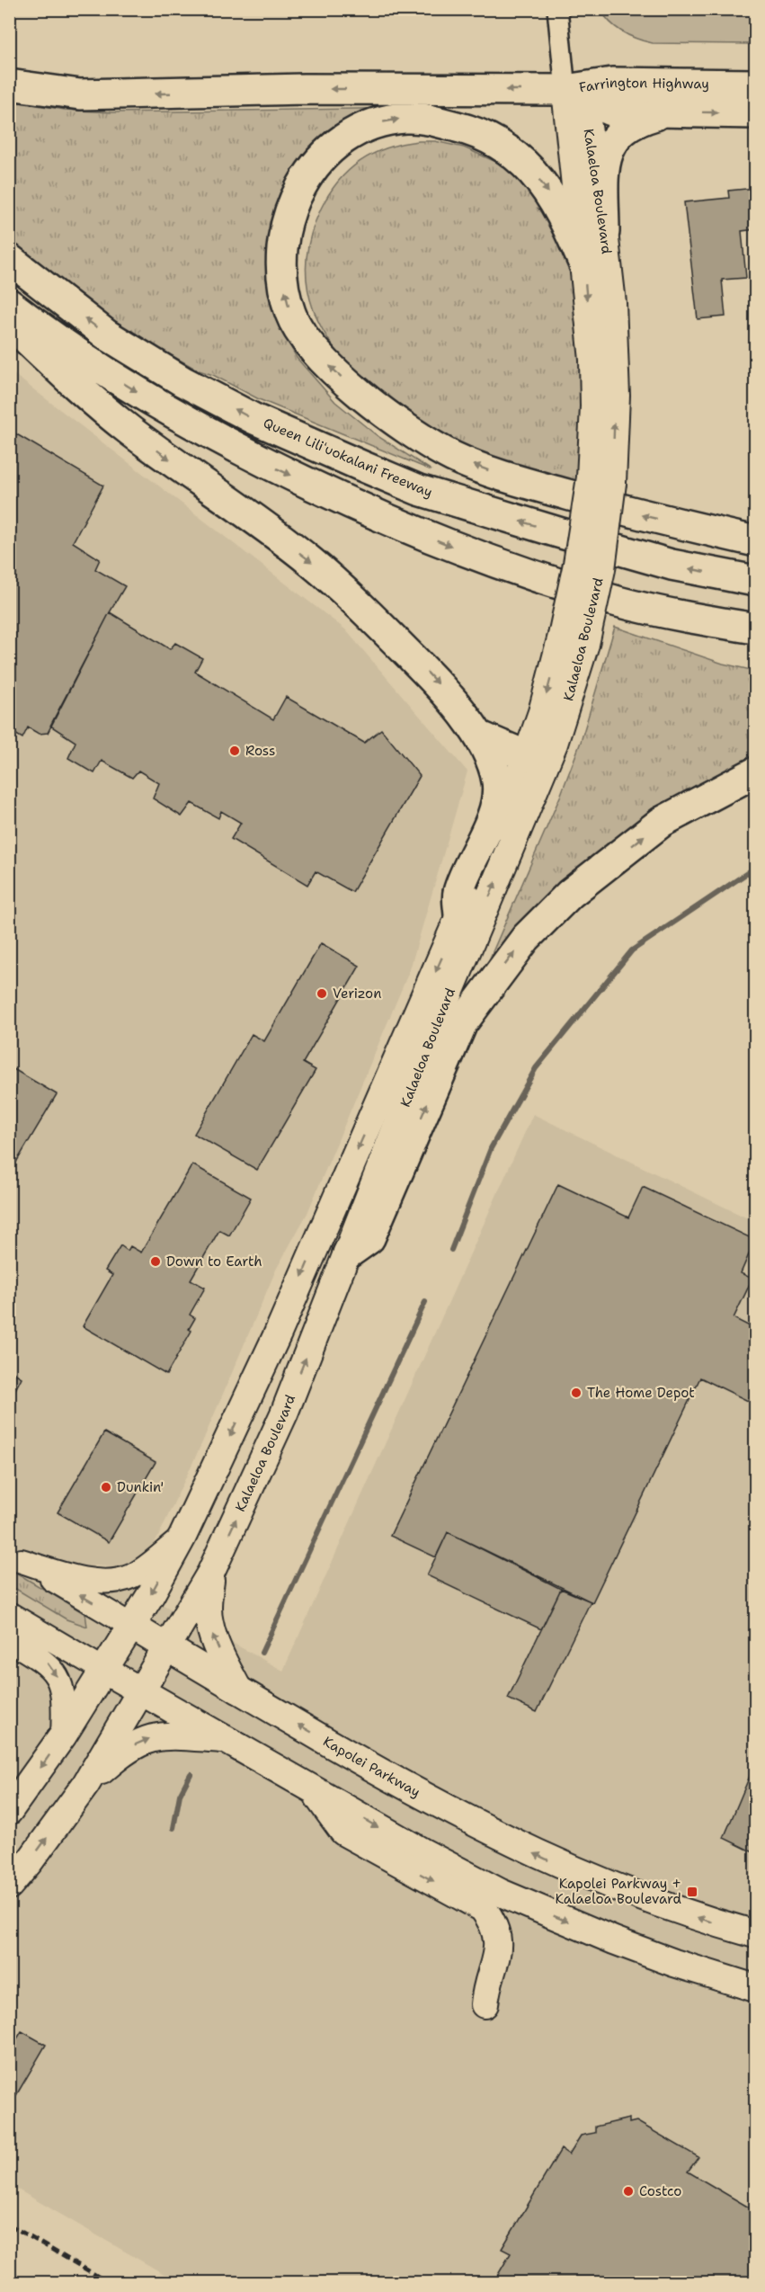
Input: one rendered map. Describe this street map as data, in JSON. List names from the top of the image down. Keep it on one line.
{"streets":{"main road":["Farrington Highway","Kalaeloa Boulevard","Queen Liliʻuokalani Freeway","Kapolei Parkway"]},"crossings":[["Farrington Highway","Kalaeloa Boulevard"],["Kalaeloa Boulevard","Kapolei Parkway"]],"one_way":["Kapolei Parkway"],"places":{"other":["Ross","Verizon","Down to Earth","The Home Depot","Dunkin'","Costco"],"transit":["Kapolei Parkway + Kalaeloa Boulevard"]}}
